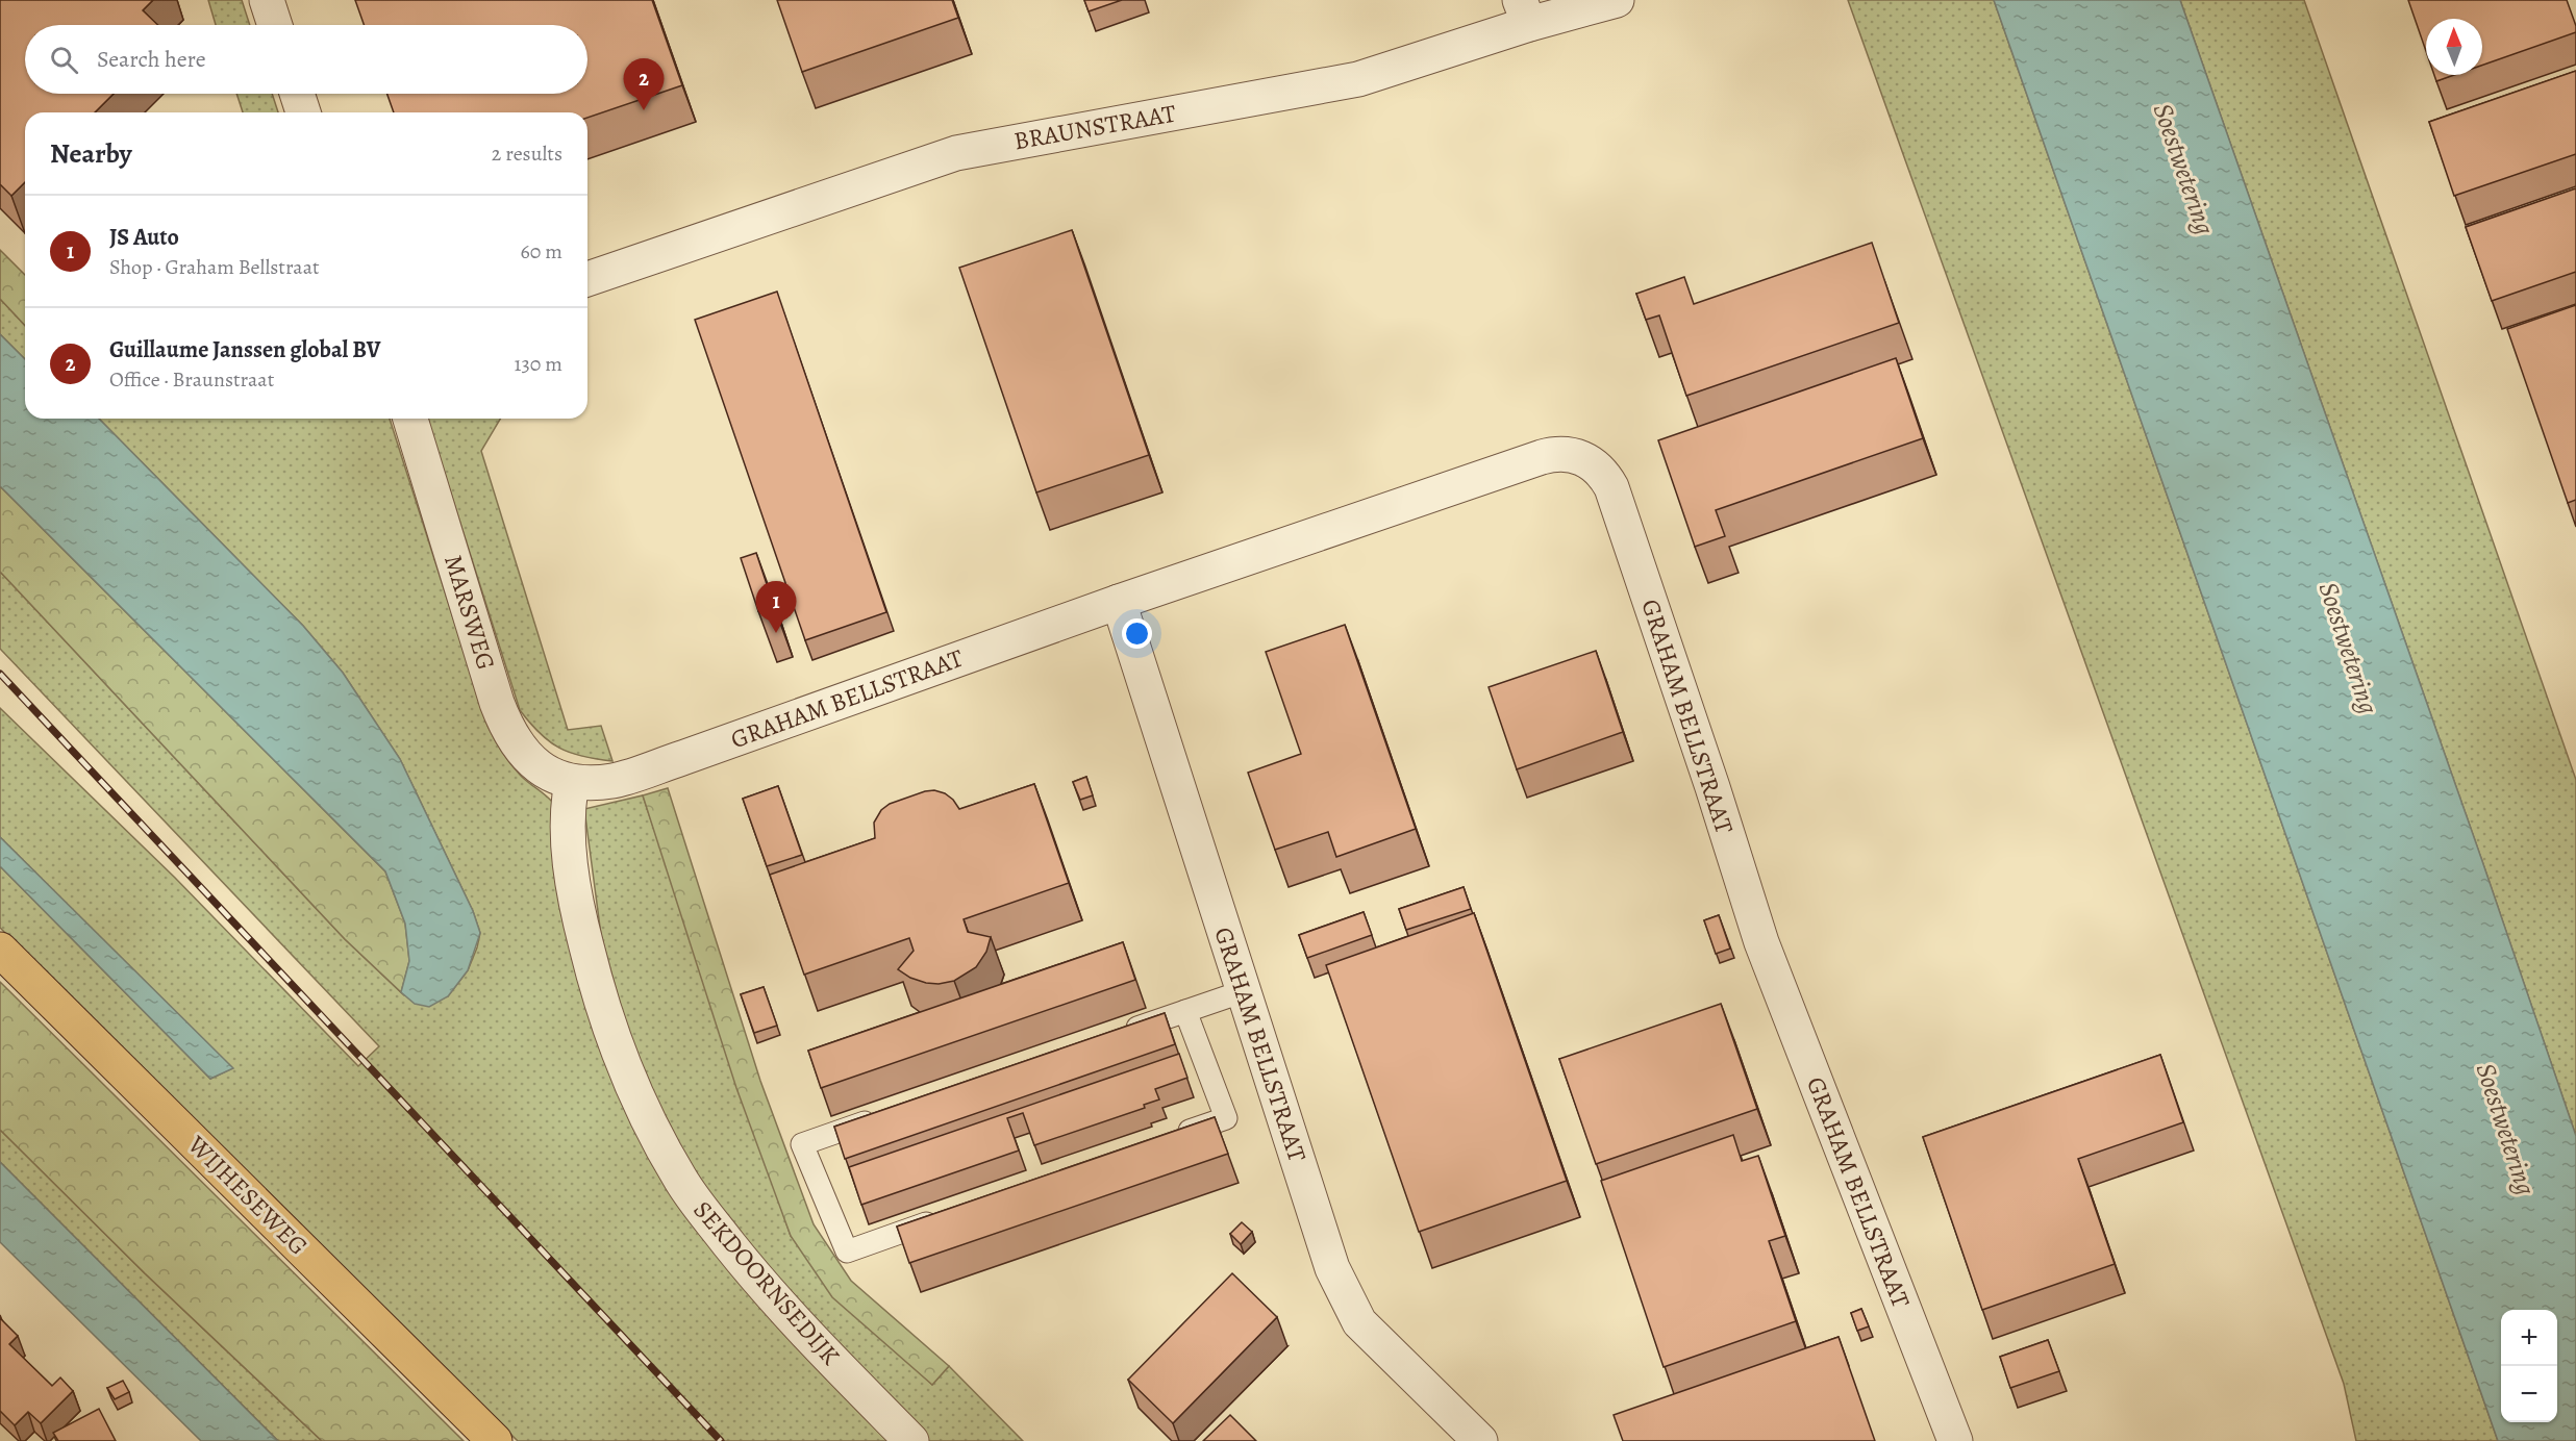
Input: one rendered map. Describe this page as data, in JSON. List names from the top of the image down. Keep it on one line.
{"streets":{"main road":["WIJHESEWEG"],"street":["BRAUNSTRAAT","MARSWEG","GRAHAM BELLSTRAAT","SEKDOORNSEDIJK"]},"crossings":[["MARSWEG","GRAHAM BELLSTRAAT"],["MARSWEG","SEKDOORNSEDIJK"],["GRAHAM BELLSTRAAT","SEKDOORNSEDIJK"]],"water":["Soestwetering"],"north":"top","page":{"search":"Search here","pins":["2","1"],"heading":["Nearby","2 results"],"list":[{"mark":"1","name":"JS Auto","note":"Shop · Graham Bellstraat","value":"60 m"},{"mark":"2","name":"Guillaume Janssen global BV","note":"Office · Braunstraat","value":"130 m"}],"map_buttons":["+","−"]}}
